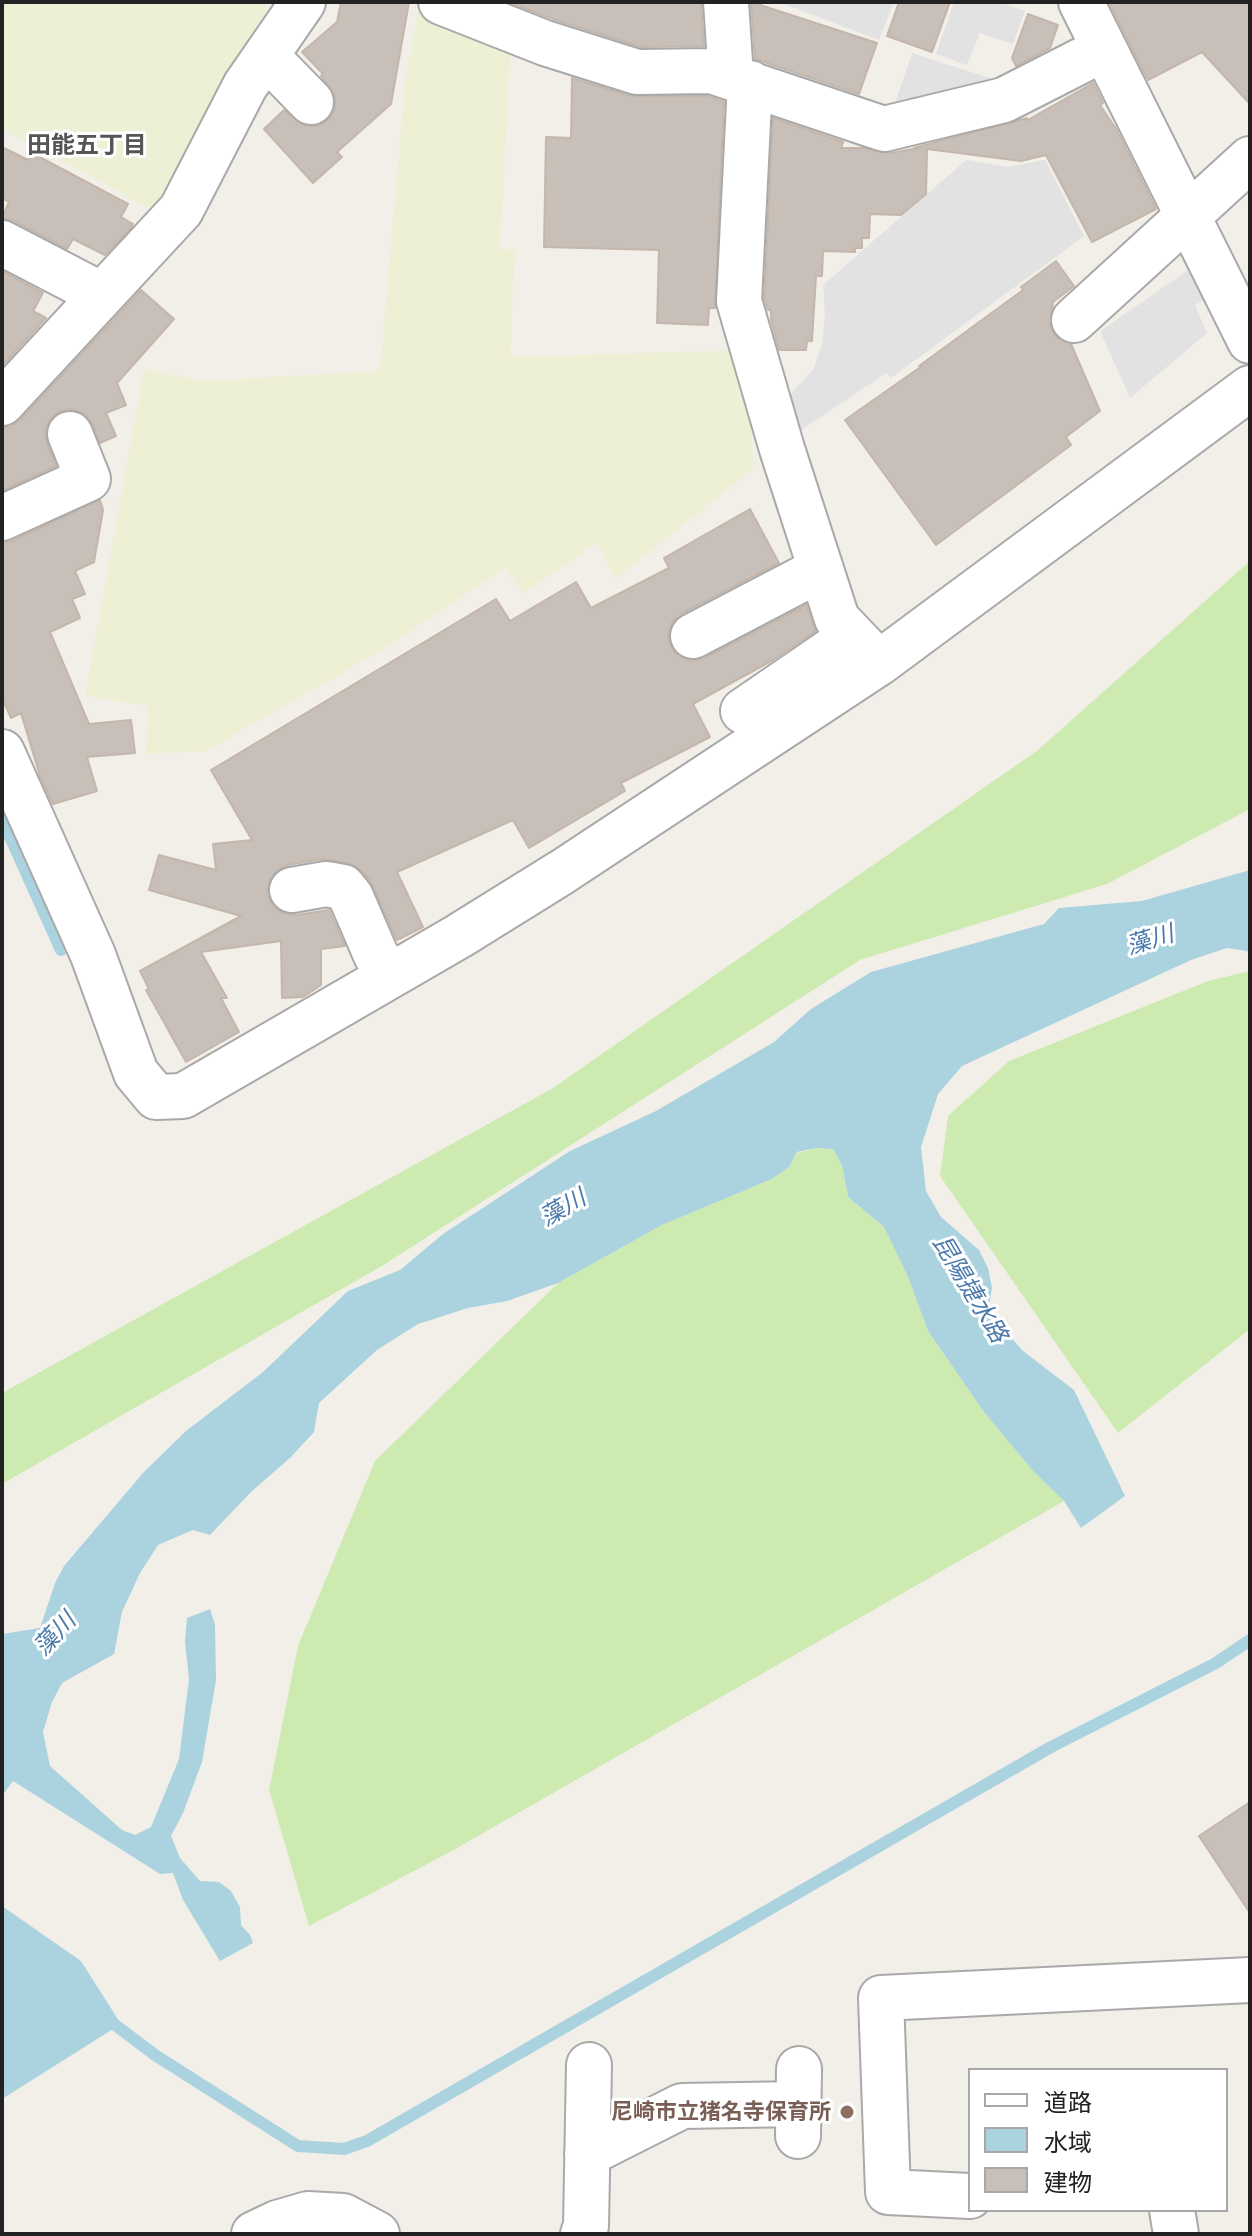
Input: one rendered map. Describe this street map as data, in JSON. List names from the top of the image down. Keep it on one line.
{"districts":["田能五丁目"],"water":["藻川","昆陽捷水路"],"places":["尼崎市立猪名寺保育所"],"legend":["道路","水域","建物"]}
